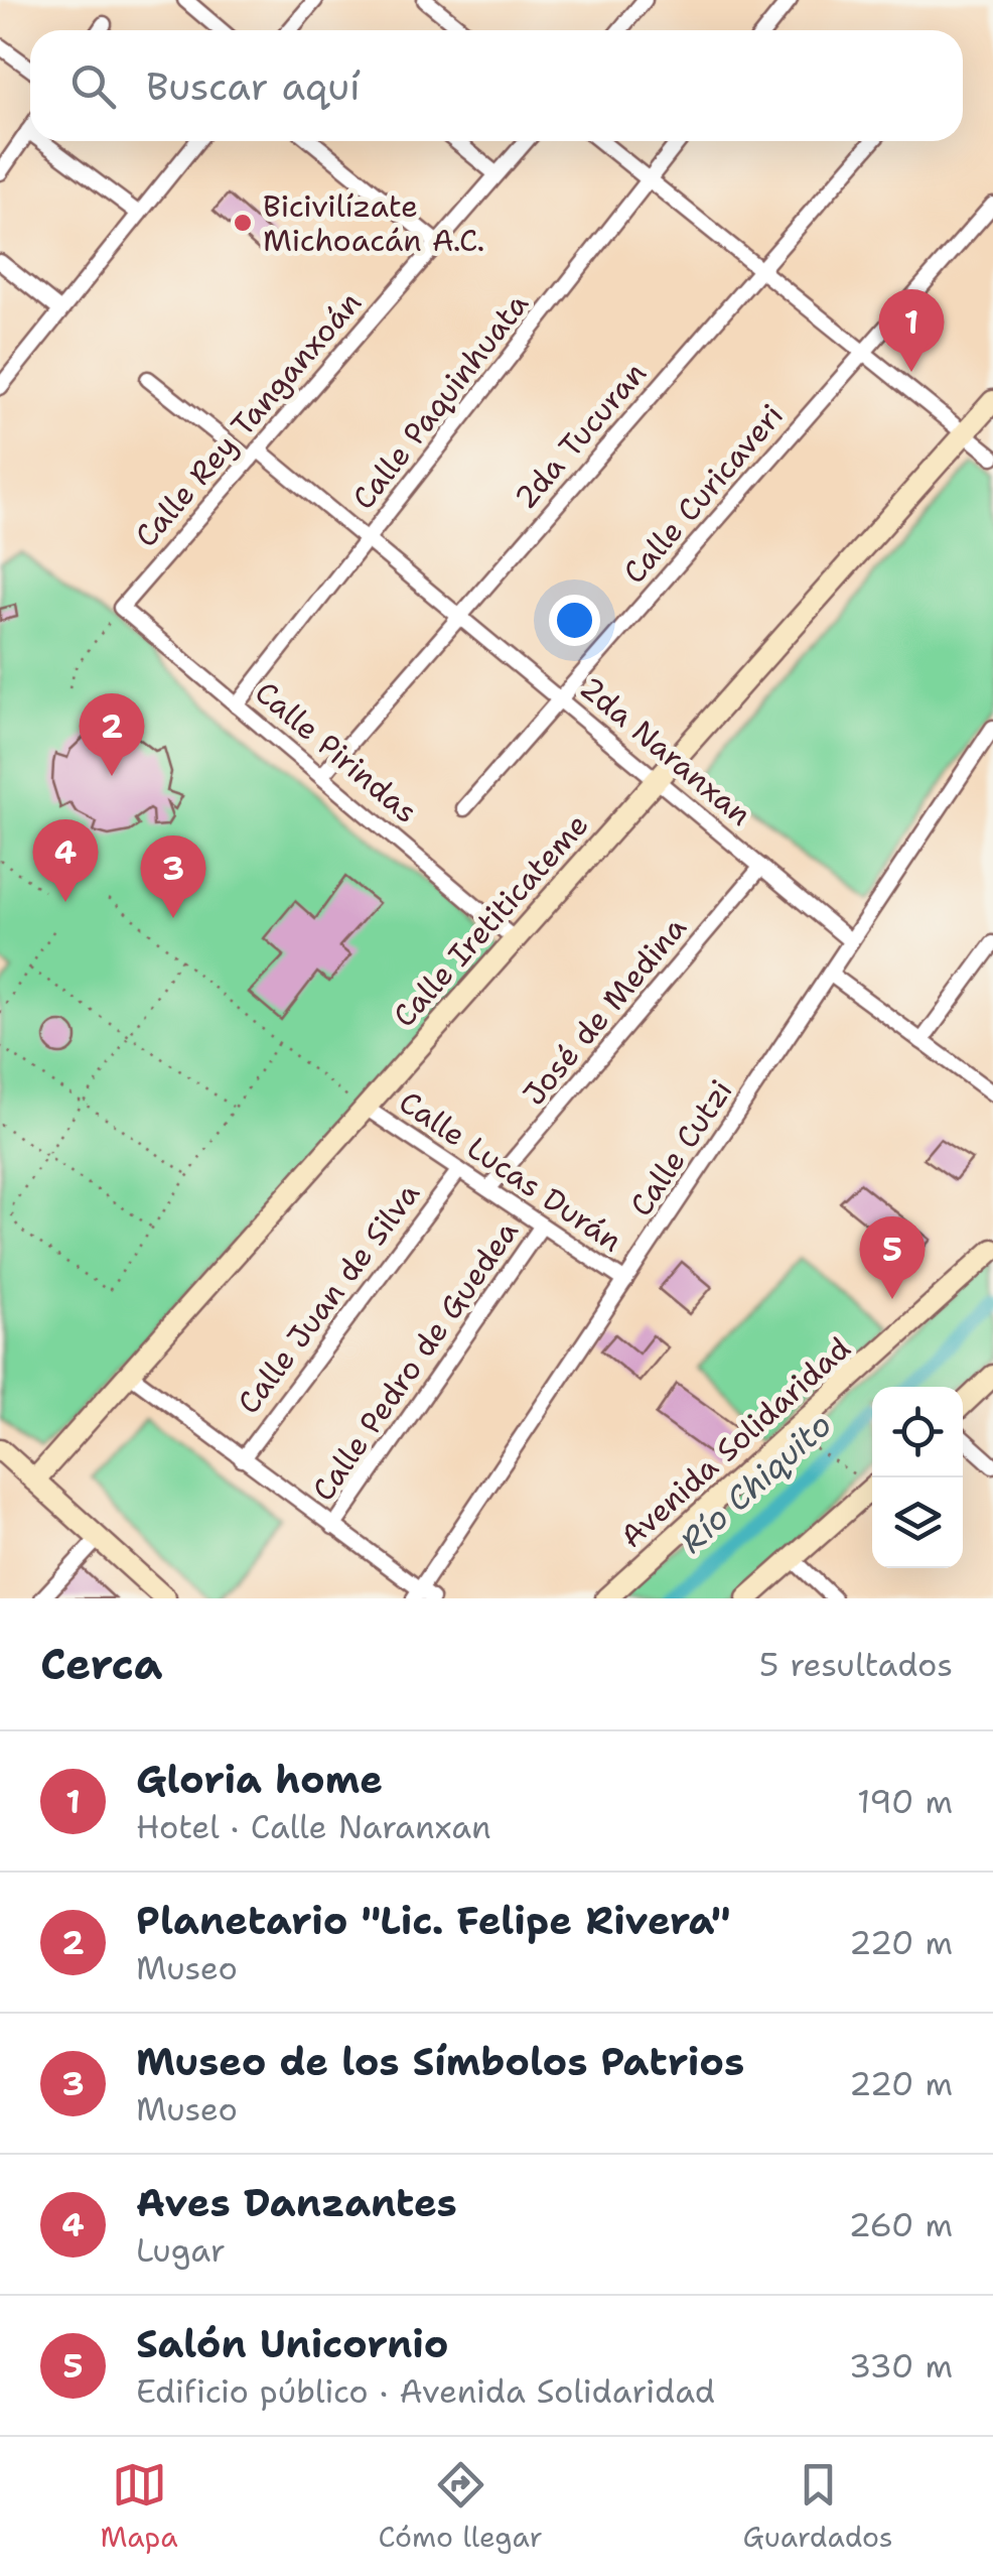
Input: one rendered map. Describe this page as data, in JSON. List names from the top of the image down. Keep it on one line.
{"streets":{"street":["Calle Paquinhuata","Calle Rey Tanganxoán","2da Tucuran","Calle Curicaveri","2da Naranxan","Calle Pirindas","Calle Iretiticateme","José de Medina","Calle Cutzi","Calle Lucas Durán","Calle Juan de Silva","Calle Pedro de Guedea","Avenida Solidaridad"]},"crossings":[["Calle Paquinhuata","2da Naranxan"],["Calle Paquinhuata","Calle Pirindas"],["Calle Rey Tanganxoán","2da Naranxan"],["Calle Rey Tanganxoán","Calle Pirindas"],["2da Tucuran","2da Naranxan"],["2da Tucuran","Calle Pirindas"],["Calle Curicaveri","2da Naranxan"],["2da Naranxan","Calle Iretiticateme"],["2da Naranxan","José de Medina"],["2da Naranxan","Calle Cutzi"],["Calle Pirindas","Calle Iretiticateme"],["Calle Iretiticateme","Calle Lucas Durán"],["José de Medina","Calle Lucas Durán"],["Calle Cutzi","Calle Lucas Durán"],["Calle Lucas Durán","Calle Juan de Silva"],["Calle Lucas Durán","Calle Pedro de Guedea"]],"water":["Río Chiquito"],"places":["Bicivilízate Michoacán A.C."],"page":{"search":"Buscar aquí","pins":["1","2","4","3","5"],"heading":["Cerca","5 resultados"],"list":[{"mark":"1","name":"Gloria home","note":"Hotel · Calle Naranxan","value":"190 m"},{"mark":"2","name":"Planetario \"Lic. Felipe Rivera\"","note":"Museo","value":"220 m"},{"mark":"3","name":"Museo de los Símbolos Patrios","note":"Museo","value":"220 m"},{"mark":"4","name":"Aves Danzantes","note":"Lugar","value":"260 m"},{"mark":"5","name":"Salón Unicornio","note":"Edificio público · Avenida Solidaridad","value":"330 m"}],"nav":["Mapa","Cómo llegar","Guardados"]}}
